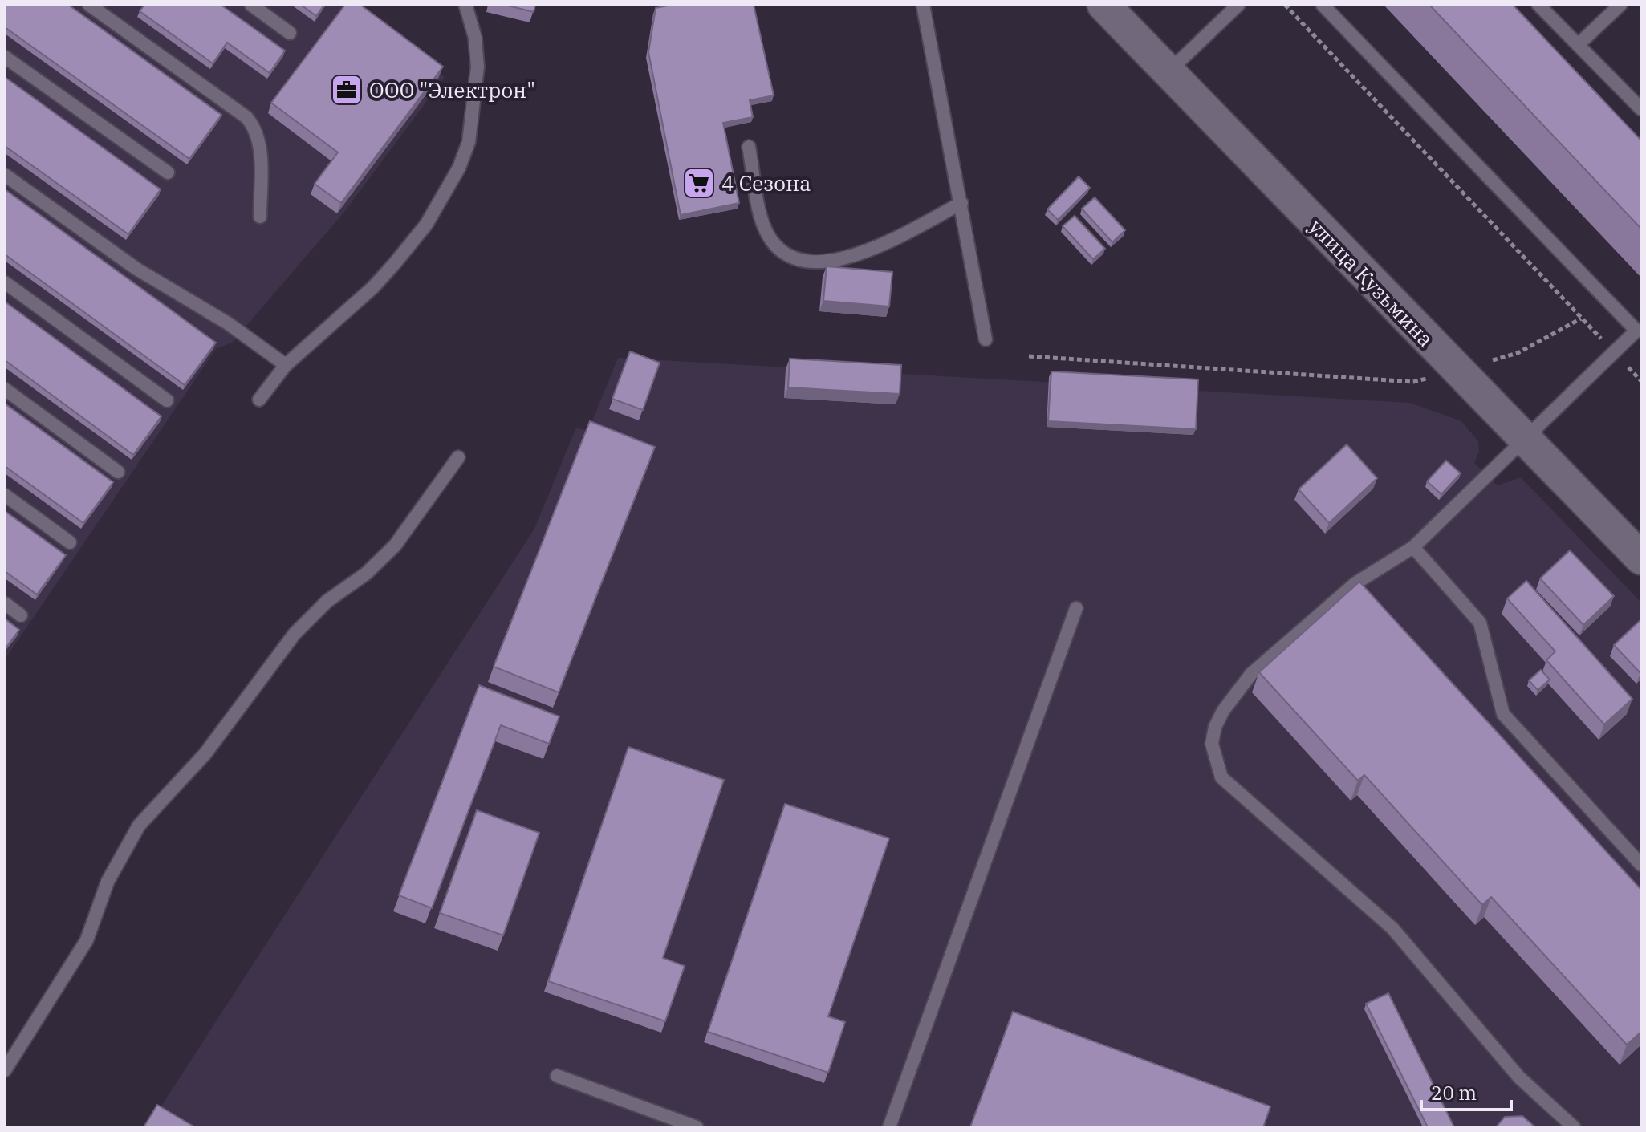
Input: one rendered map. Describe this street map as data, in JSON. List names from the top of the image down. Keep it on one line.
{"streets":{"street":["улица Кузьмина"]},"places":{"office":["ООО \"Электрон\""],"supermarket":["4 Сезона"]},"scale_bar":"20 m"}
